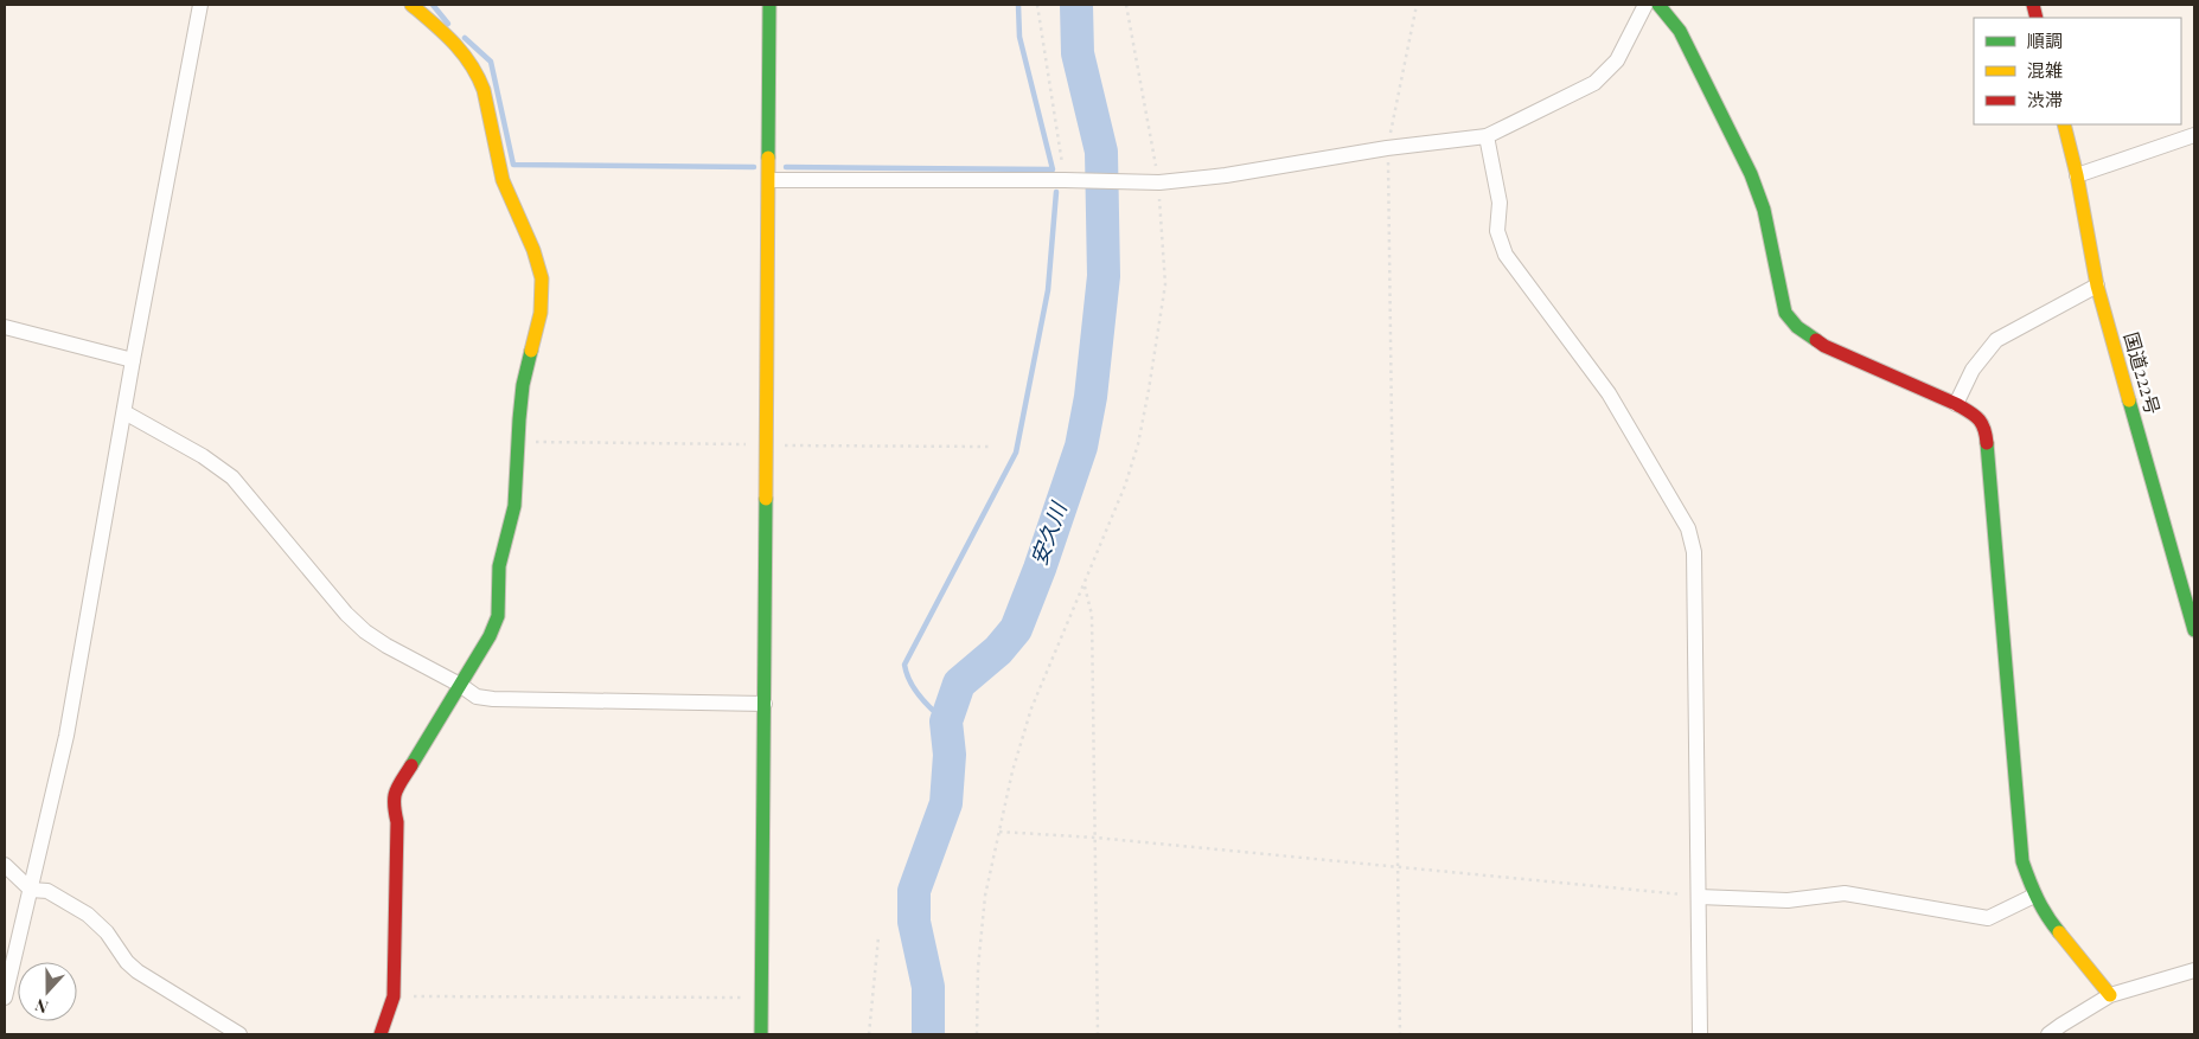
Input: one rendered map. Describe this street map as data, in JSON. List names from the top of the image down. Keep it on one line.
{"streets":{"main road":["国道222号"]},"water":["安久川"],"legend":["順調","混雑","渋滞"],"north":"bottom"}
